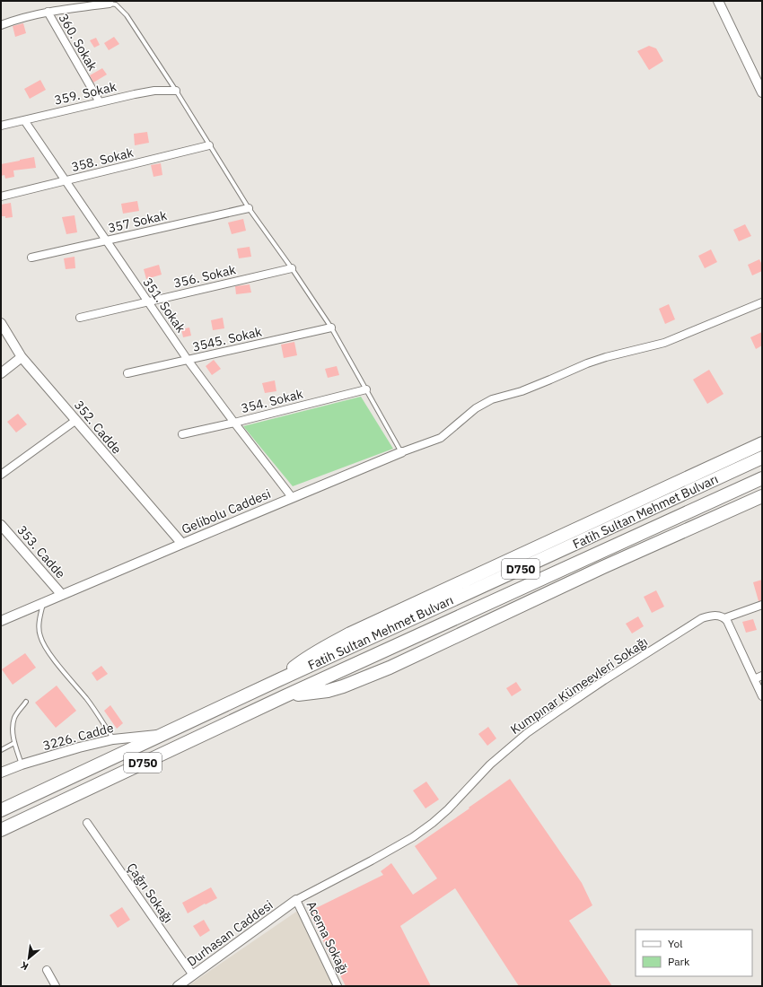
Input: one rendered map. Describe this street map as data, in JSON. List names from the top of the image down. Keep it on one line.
{"streets":{"highway":["Fatih Sultan Mehmet Bulvarı","D750"],"street":["360. Sokak","359. Sokak","358. Sokak","357 Sokak","356. Sokak","351. Sokak","3545. Sokak","354. Sokak","352. Cadde","Gelibolu Caddesi","353. Cadde","Kumpınar Kümeevleri Sokağı","3226. Cadde","Çağrı Sokağı","Durhasan Caddesi","Acema Sokağı"]},"crossings":[["360. Sokak","359. Sokak"],["359. Sokak","351. Sokak"],["358. Sokak","351. Sokak"],["357 Sokak","351. Sokak"],["356. Sokak","351. Sokak"],["351. Sokak","3545. Sokak"],["351. Sokak","354. Sokak"],["351. Sokak","Gelibolu Caddesi"],["352. Cadde","Gelibolu Caddesi"],["Gelibolu Caddesi","353. Cadde"],["Fatih Sultan Mehmet Bulvarı","3226. Cadde"],["Kumpınar Kümeevleri Sokağı","Durhasan Caddesi"],["Kumpınar Kümeevleri Sokağı","Acema Sokağı"],["Çağrı Sokağı","Durhasan Caddesi"],["Durhasan Caddesi","Acema Sokağı"]],"legend":["Yol","Park"],"north":"bottom left"}
